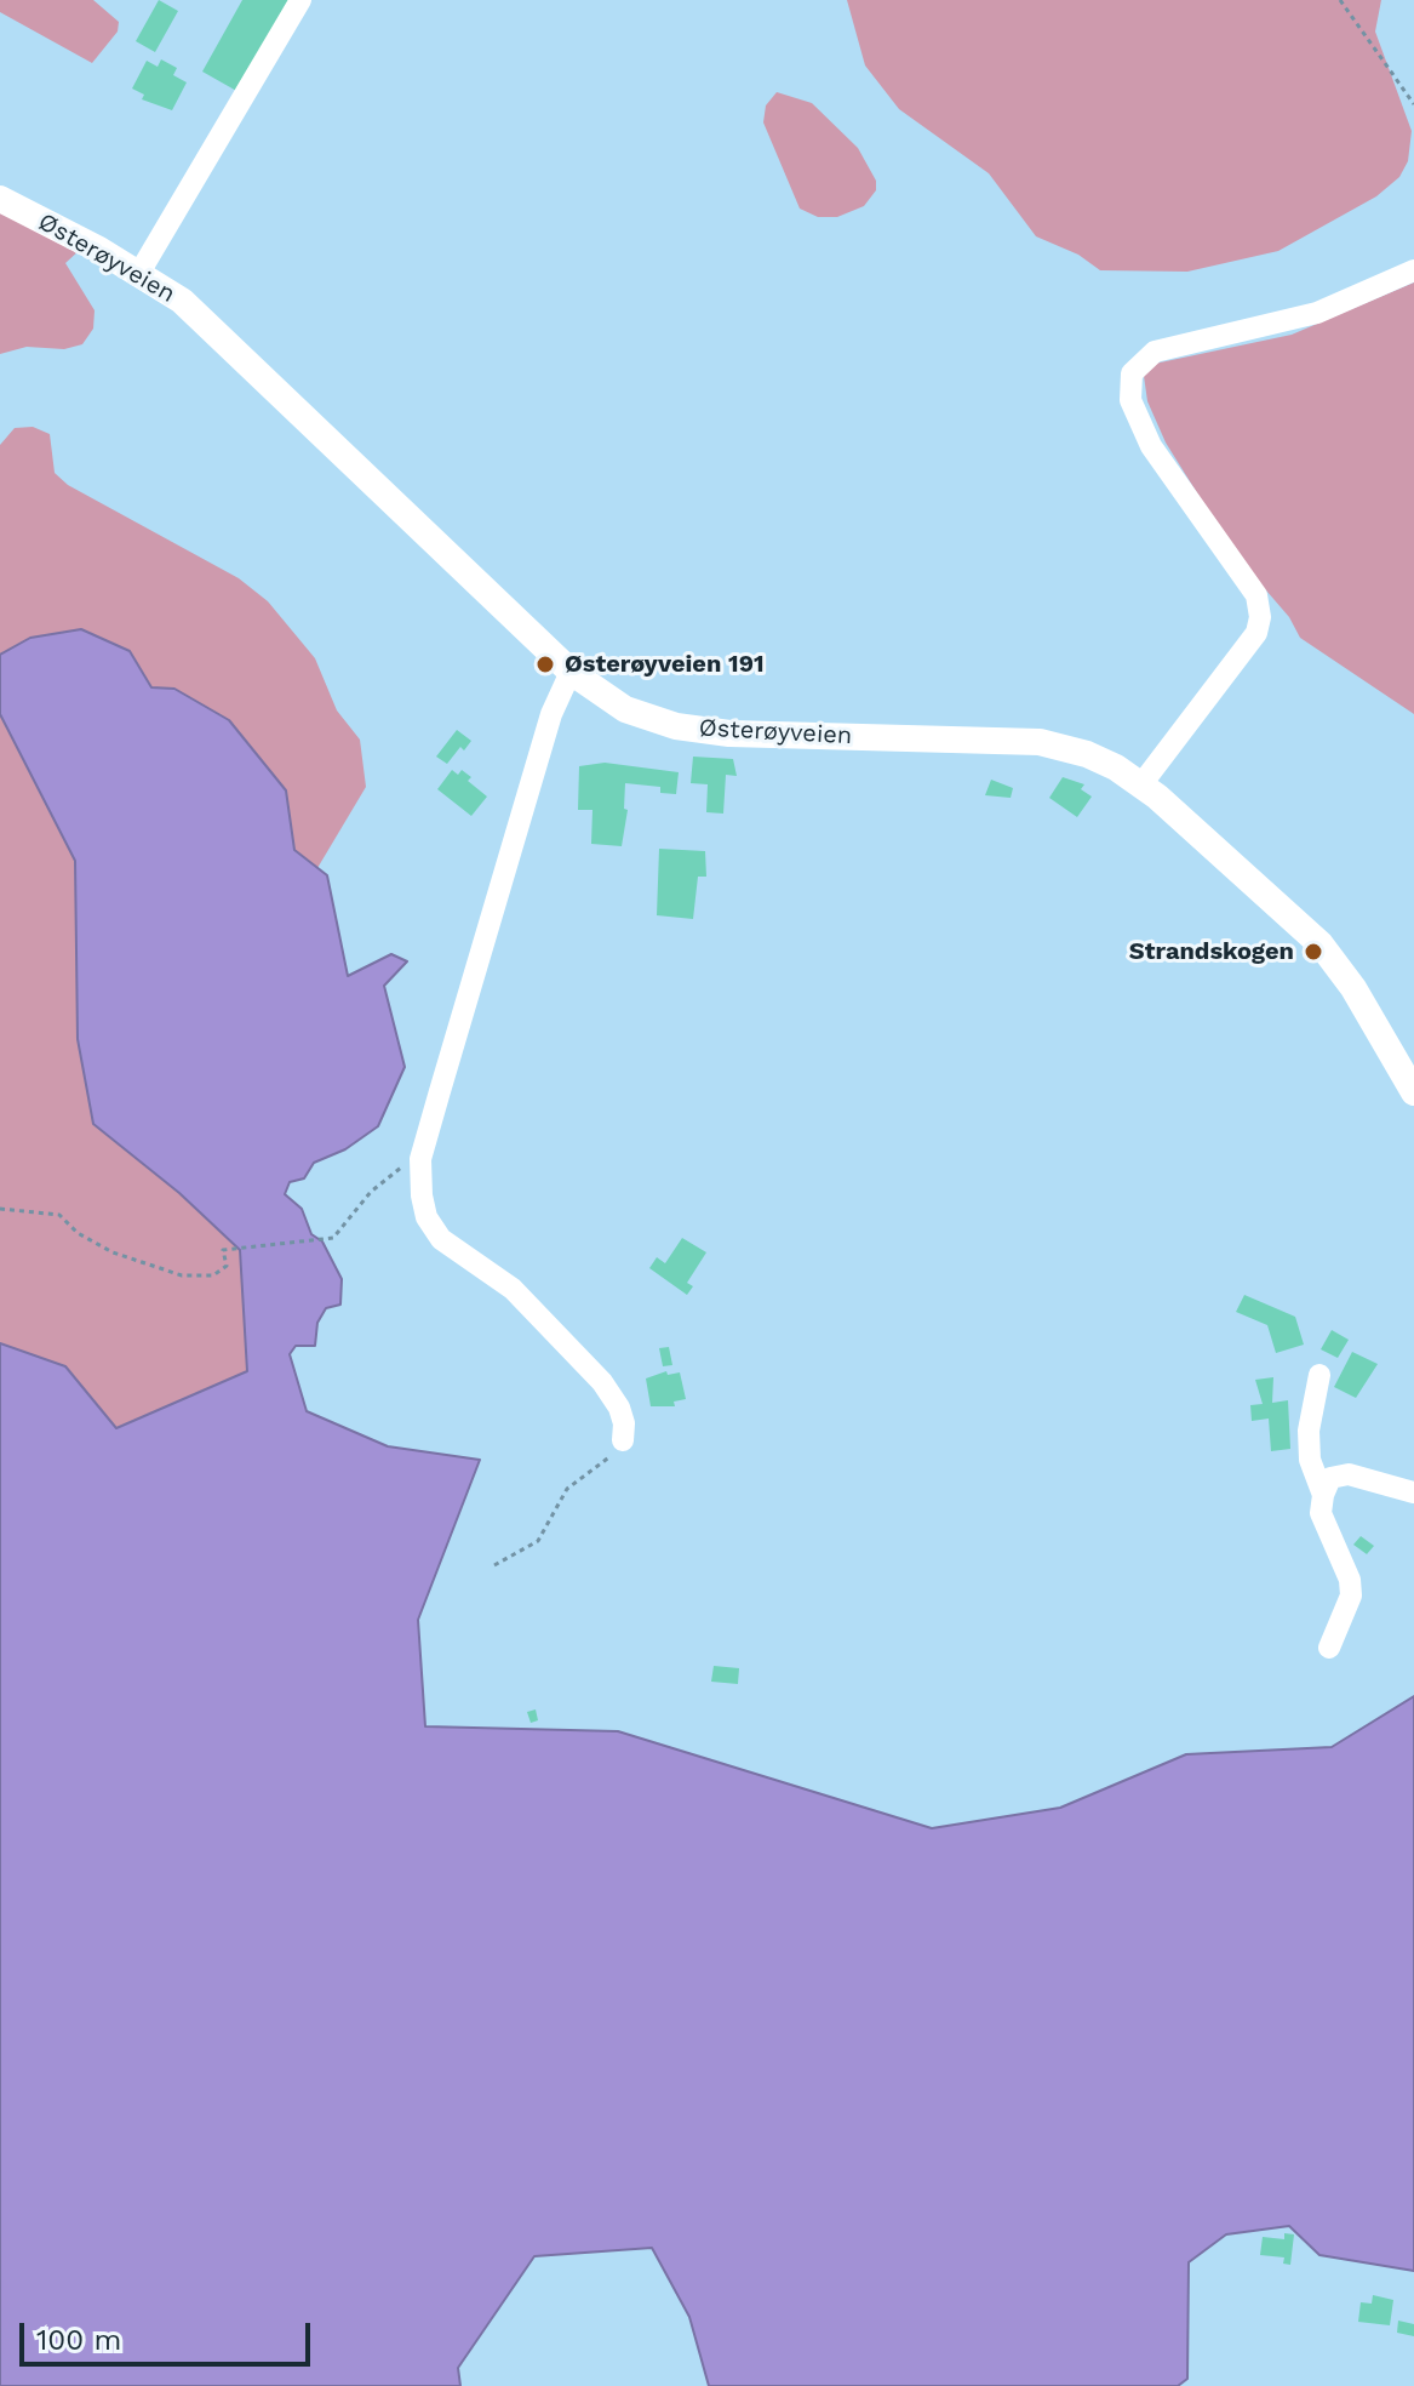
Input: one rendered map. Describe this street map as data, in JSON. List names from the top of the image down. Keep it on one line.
{"streets":{"main road":["Østerøyveien"]},"places":["Østerøyveien 191","Strandskogen"],"scale_bar":"100 m"}
